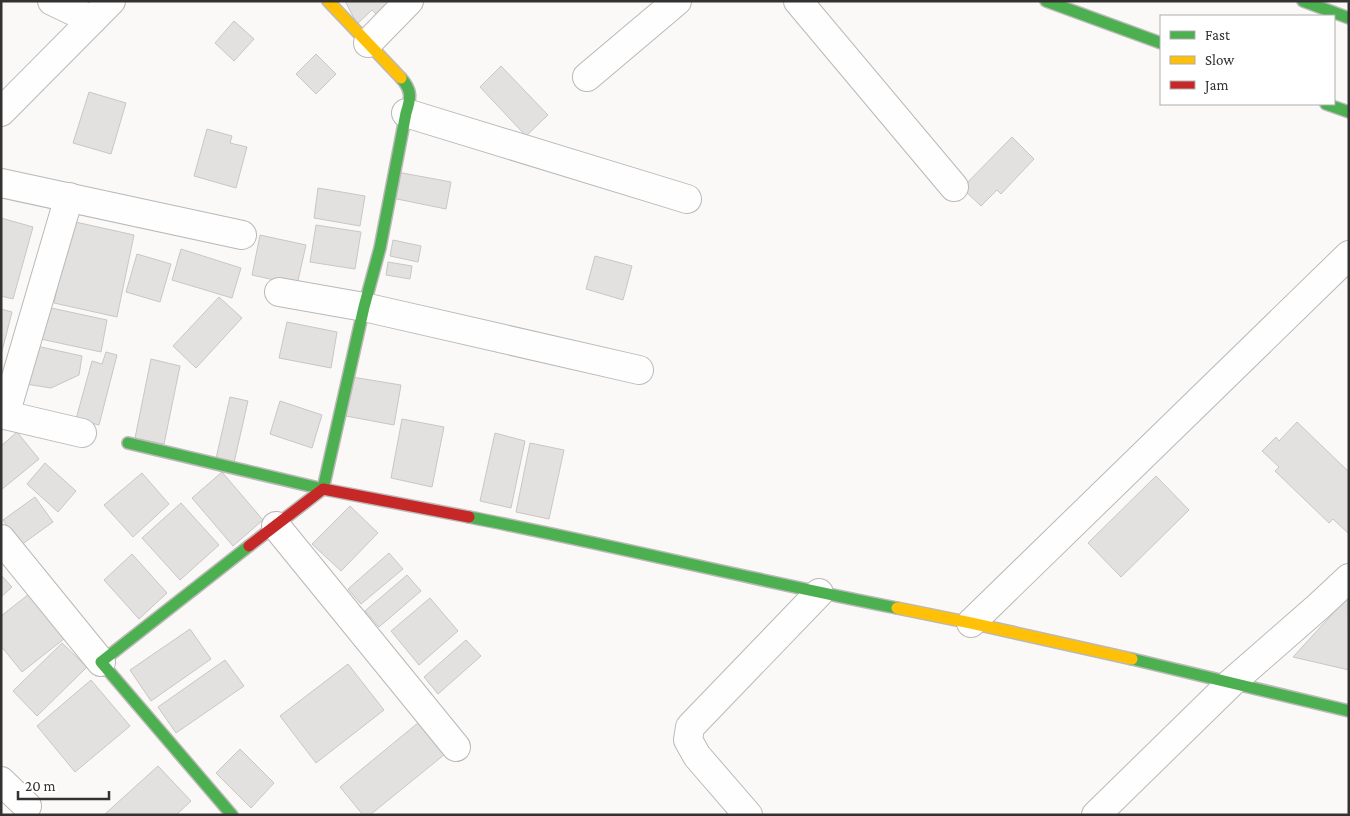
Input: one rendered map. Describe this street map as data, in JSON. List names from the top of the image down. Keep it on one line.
{"legend":["Fast","Slow","Jam"],"scale_bar":"20 m"}
